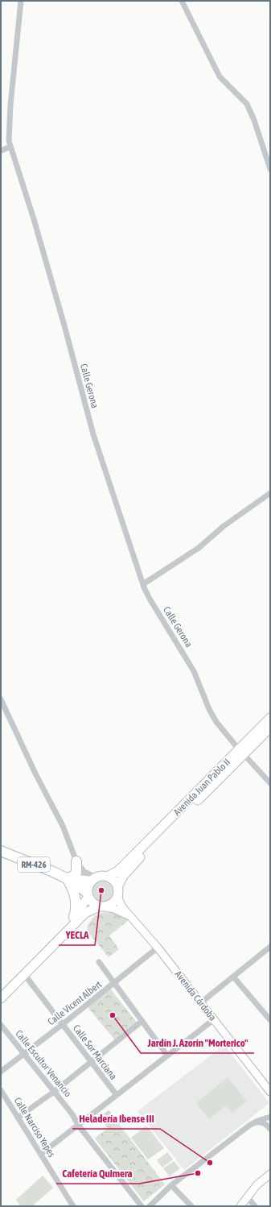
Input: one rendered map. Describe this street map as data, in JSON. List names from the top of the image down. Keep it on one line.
{"streets":{"highway":["RM-426"],"main road":["Avenida Juan Pablo II","Avenida Córdoba"],"street":["Calle Gerona","Calle Vicent Albert","Calle Sor Marciana","Calle Escultor Venancio","Calle Narciso Yepes"]},"crossings":[["Calle Gerona","Avenida Juan Pablo II"],["RM-426","Avenida Córdoba"],["Avenida Córdoba","Calle Vicent Albert"],["Calle Vicent Albert","Calle Sor Marciana"],["Calle Vicent Albert","Calle Escultor Venancio"]],"places":["YECLA","Jardín J. Azorín \"Morterico\"","Heladería Ibense III","Cafetería Quimera"]}
